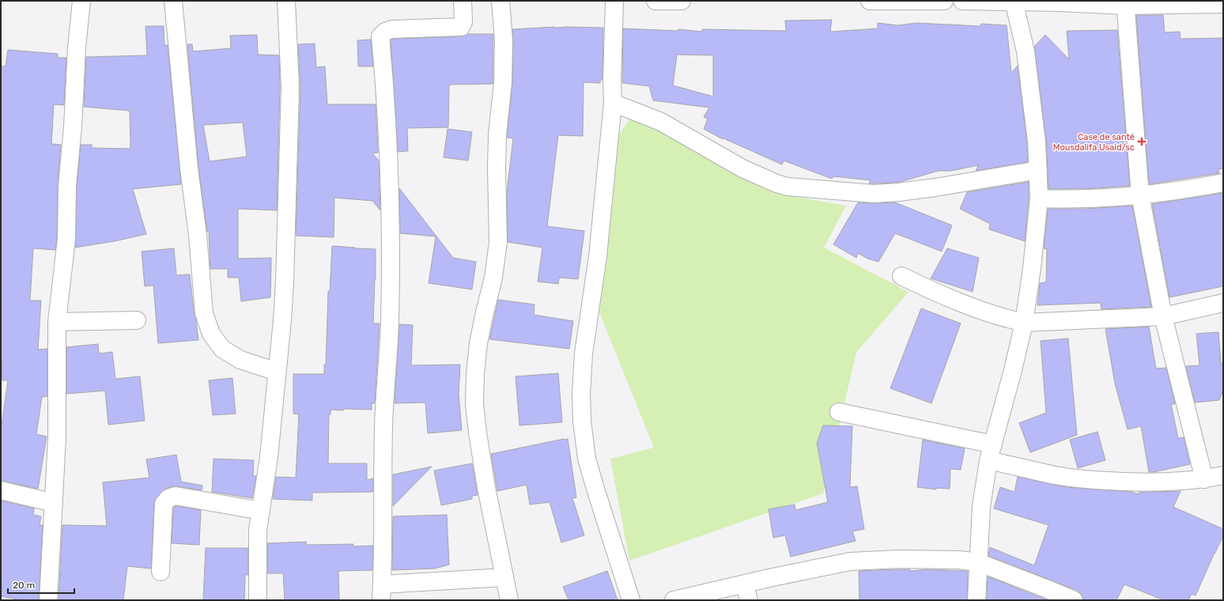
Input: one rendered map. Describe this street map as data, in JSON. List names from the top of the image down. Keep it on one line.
{"places":{"health":["Case de santé Mousdalifa Usaid/sc"]},"scale_bar":"20 m"}
